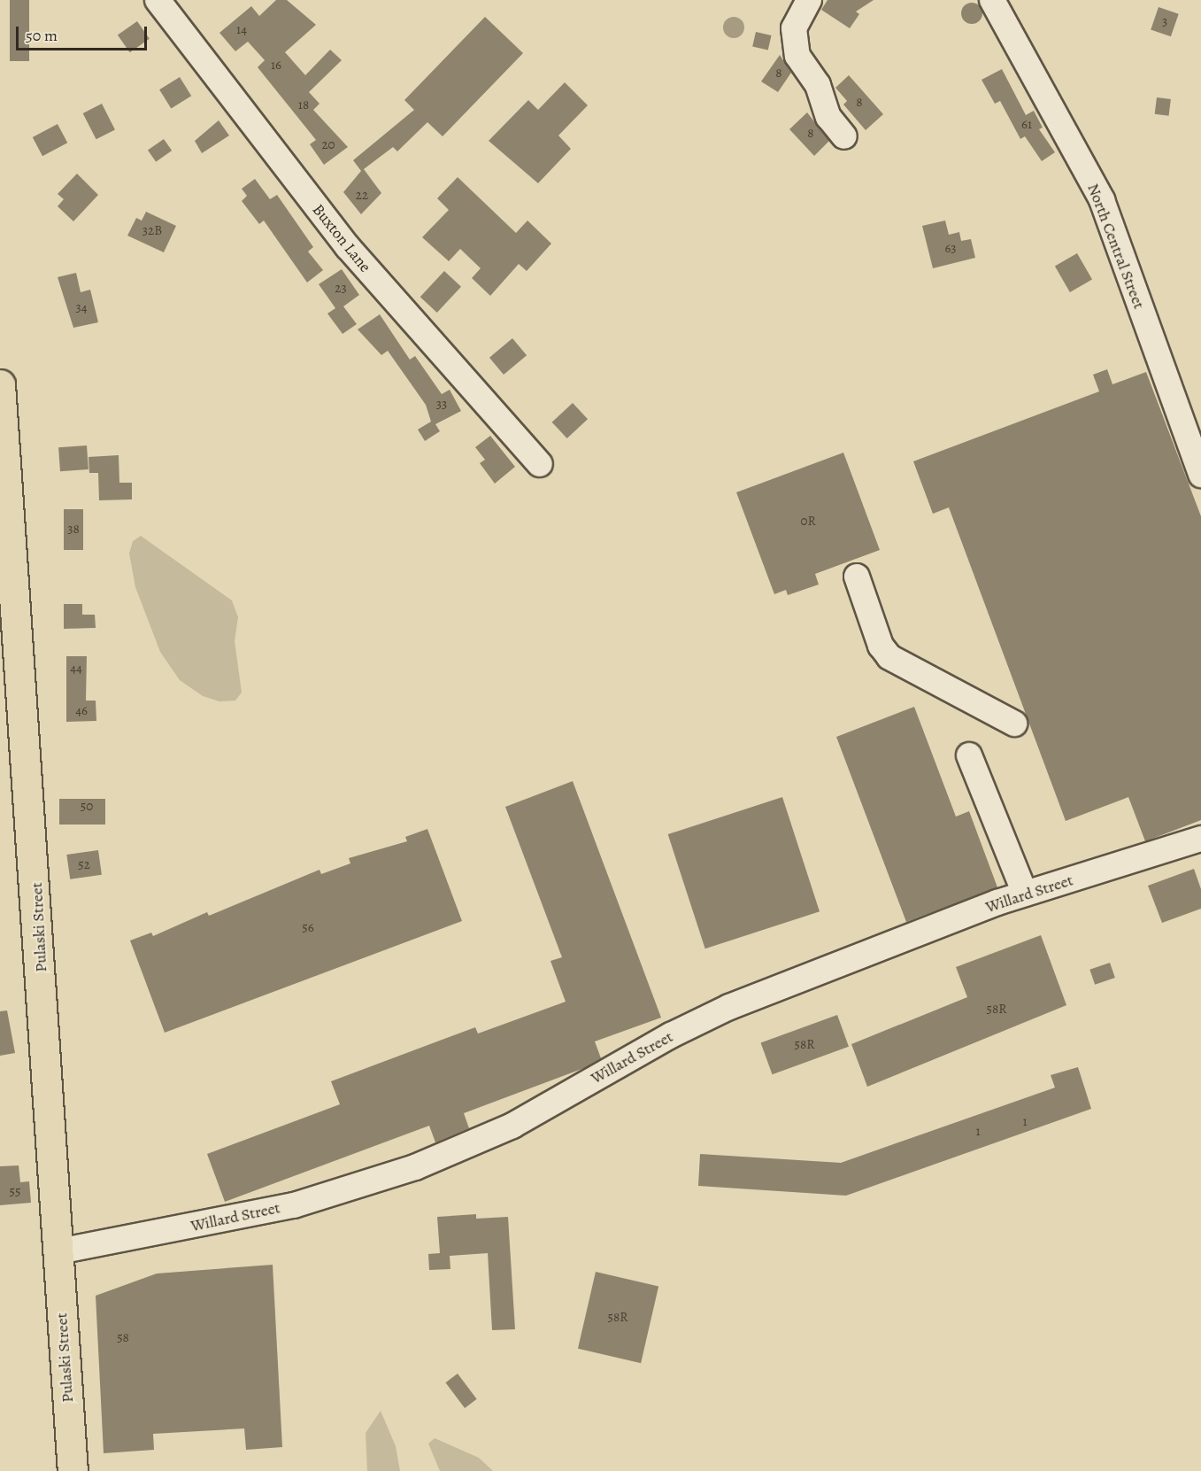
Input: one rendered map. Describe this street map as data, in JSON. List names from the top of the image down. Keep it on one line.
{"streets":{"main road":["Pulaski Street"],"street":["Buxton Lane","North Central Street","Willard Street"]},"crossings":[["Willard Street","Pulaski Street"]],"house_numbers":["3","14","16","8","8","18","61","8","20","22","32B","63","23","34","33","0R","38","44","46","50","52","56","58R","58R","1","1","55","58R","58"],"scale_bar":"50 m"}
